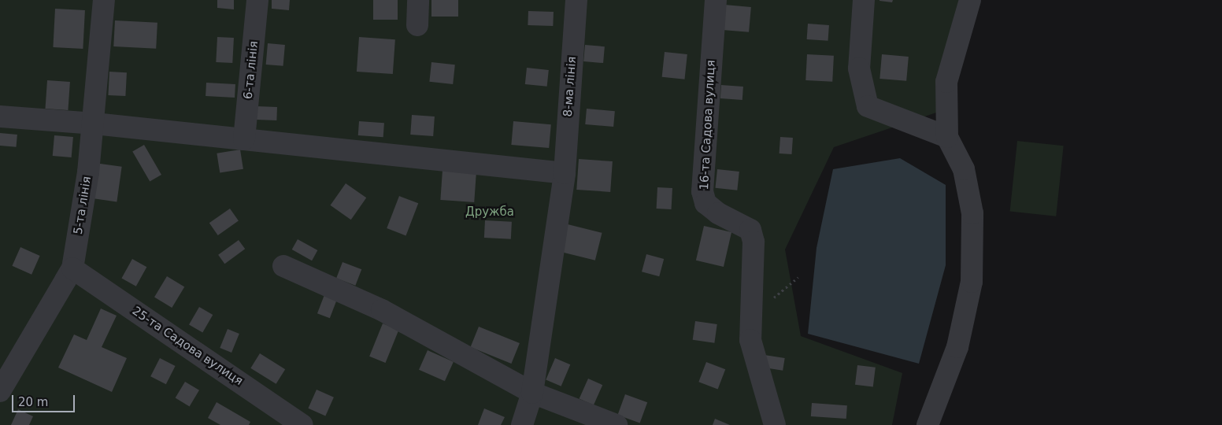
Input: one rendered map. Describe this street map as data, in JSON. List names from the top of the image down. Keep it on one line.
{"streets":{"street":["6-та лінія","8-ма лінія","16-та Садова вулиця","5-та лінія","25-та Садова вулиця"]},"crossings":[["5-та лінія","25-та Садова вулиця"]],"parks":["Дружба"],"scale_bar":"20 m"}
